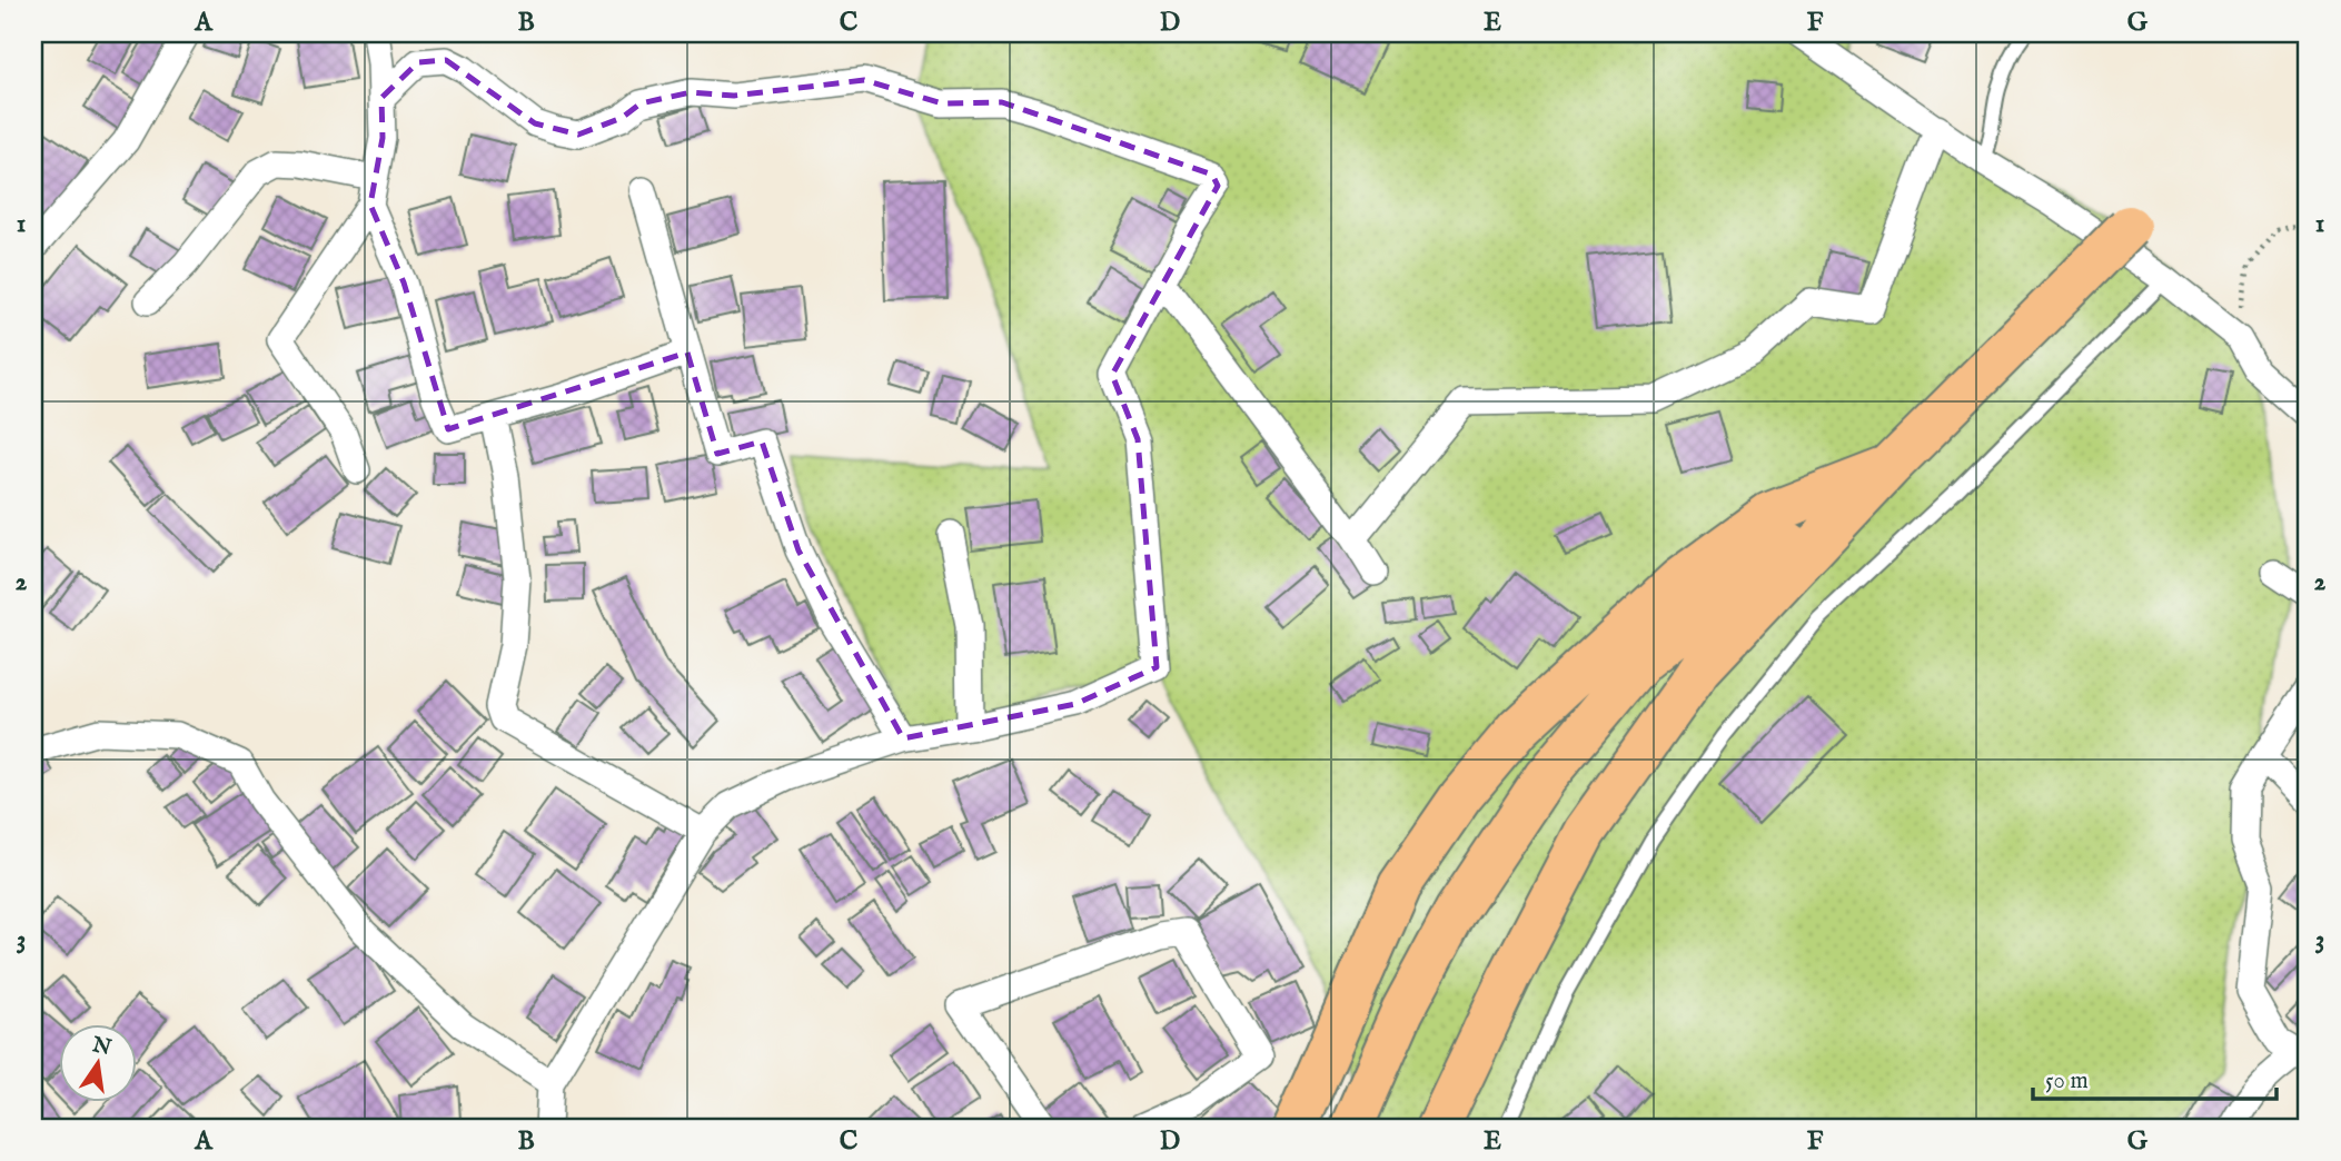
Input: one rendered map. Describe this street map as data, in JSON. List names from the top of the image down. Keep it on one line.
{"scale_bar":"50 m","north":"top","grid":{"columns":["A","B","C","D","E","F","G"],"rows":["1","2","3"]}}
